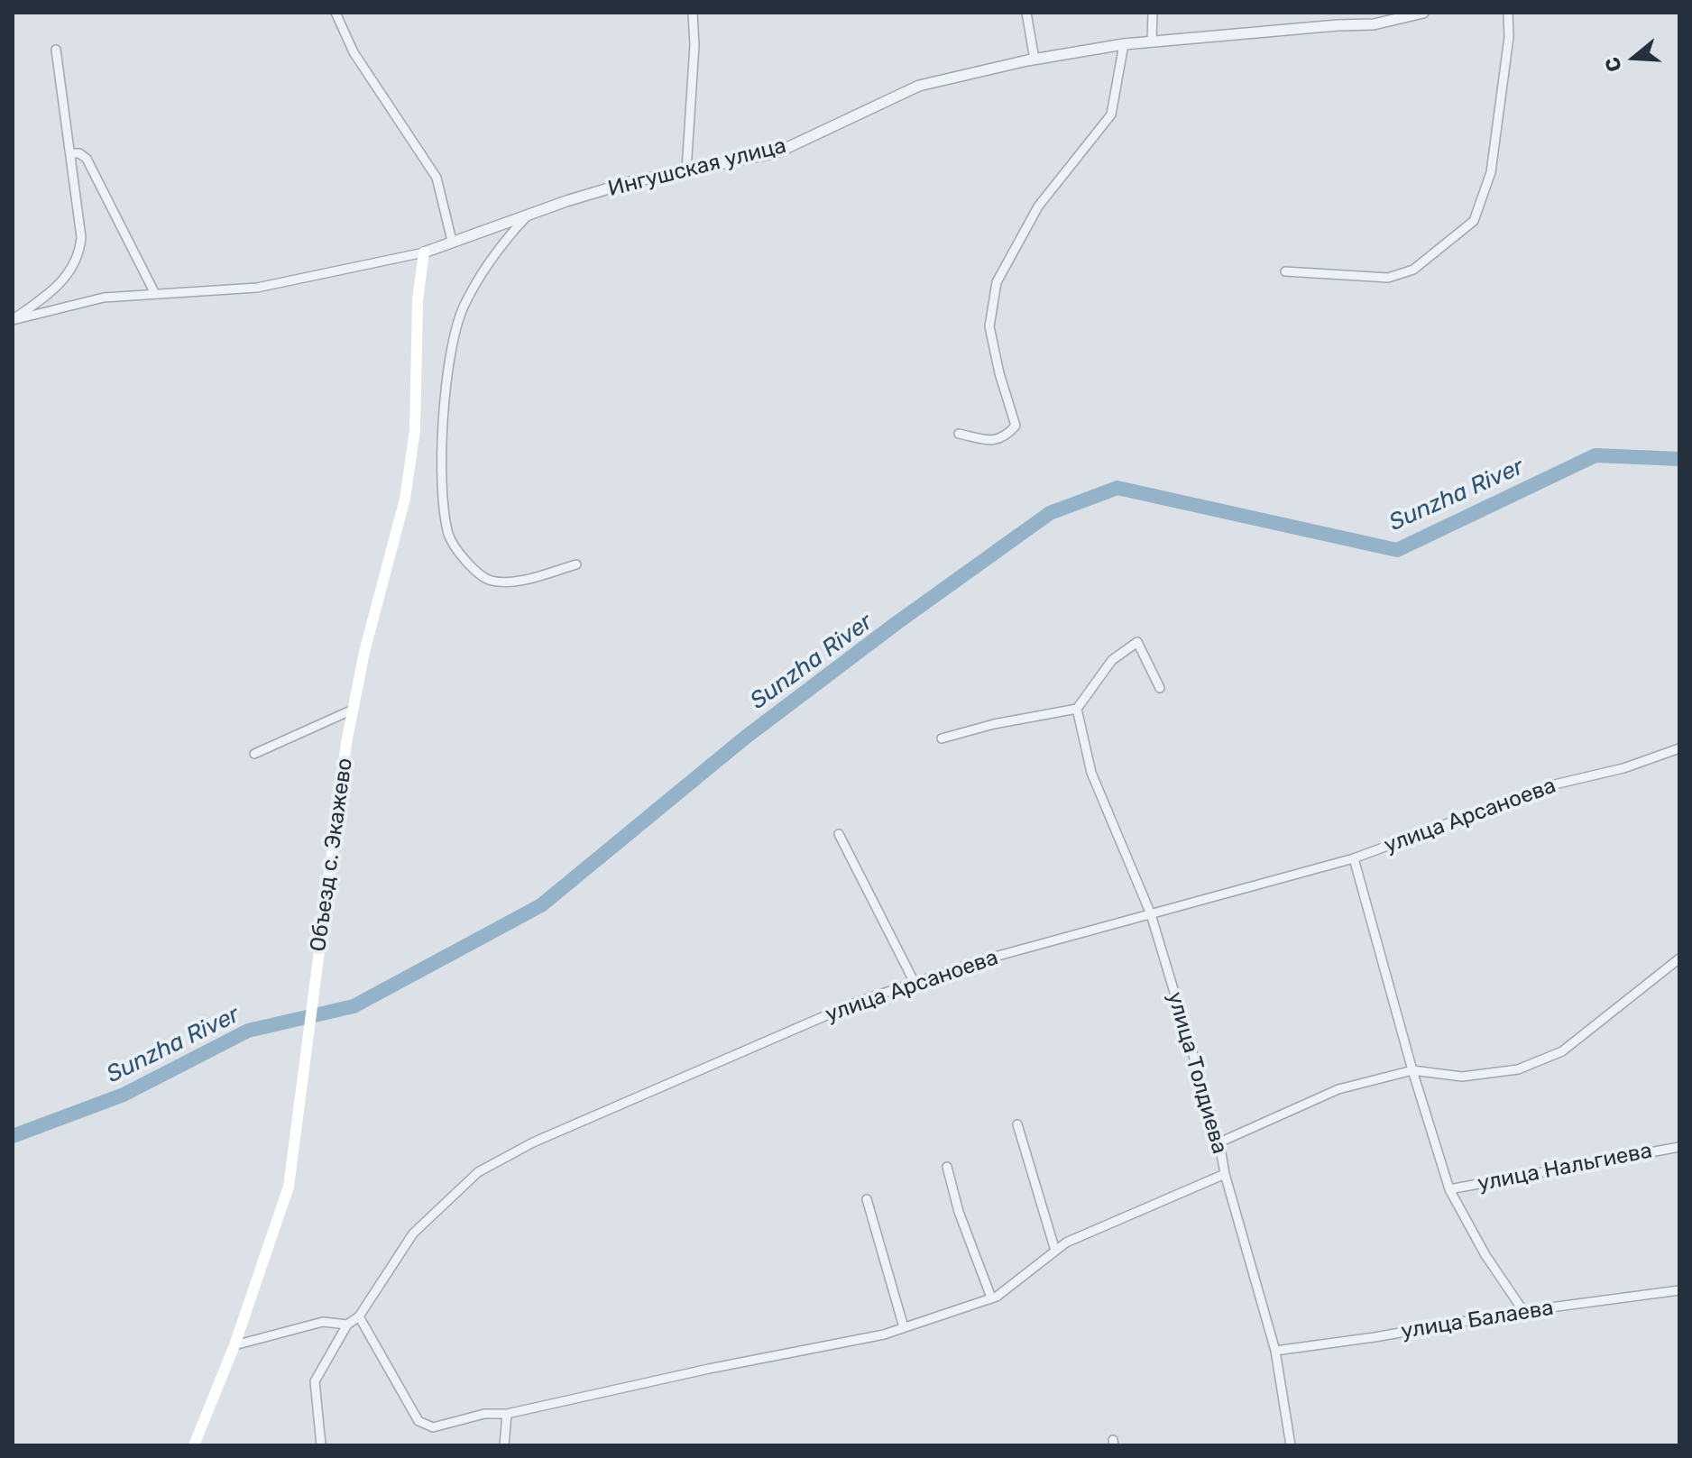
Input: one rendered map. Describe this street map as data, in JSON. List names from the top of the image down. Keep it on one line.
{"streets":{"main road":["Объезд с. Экажево"],"street":["Ингушская улица","улица Арсаноева","улица Толдиева","улица Нальгиева","улица Балаева"]},"crossings":[["Ингушская улица","Объезд с. Экажево"],["улица Арсаноева","улица Толдиева"],["улица Толдиева","улица Балаева"]],"water":["Sunzha River"],"north":"left"}
